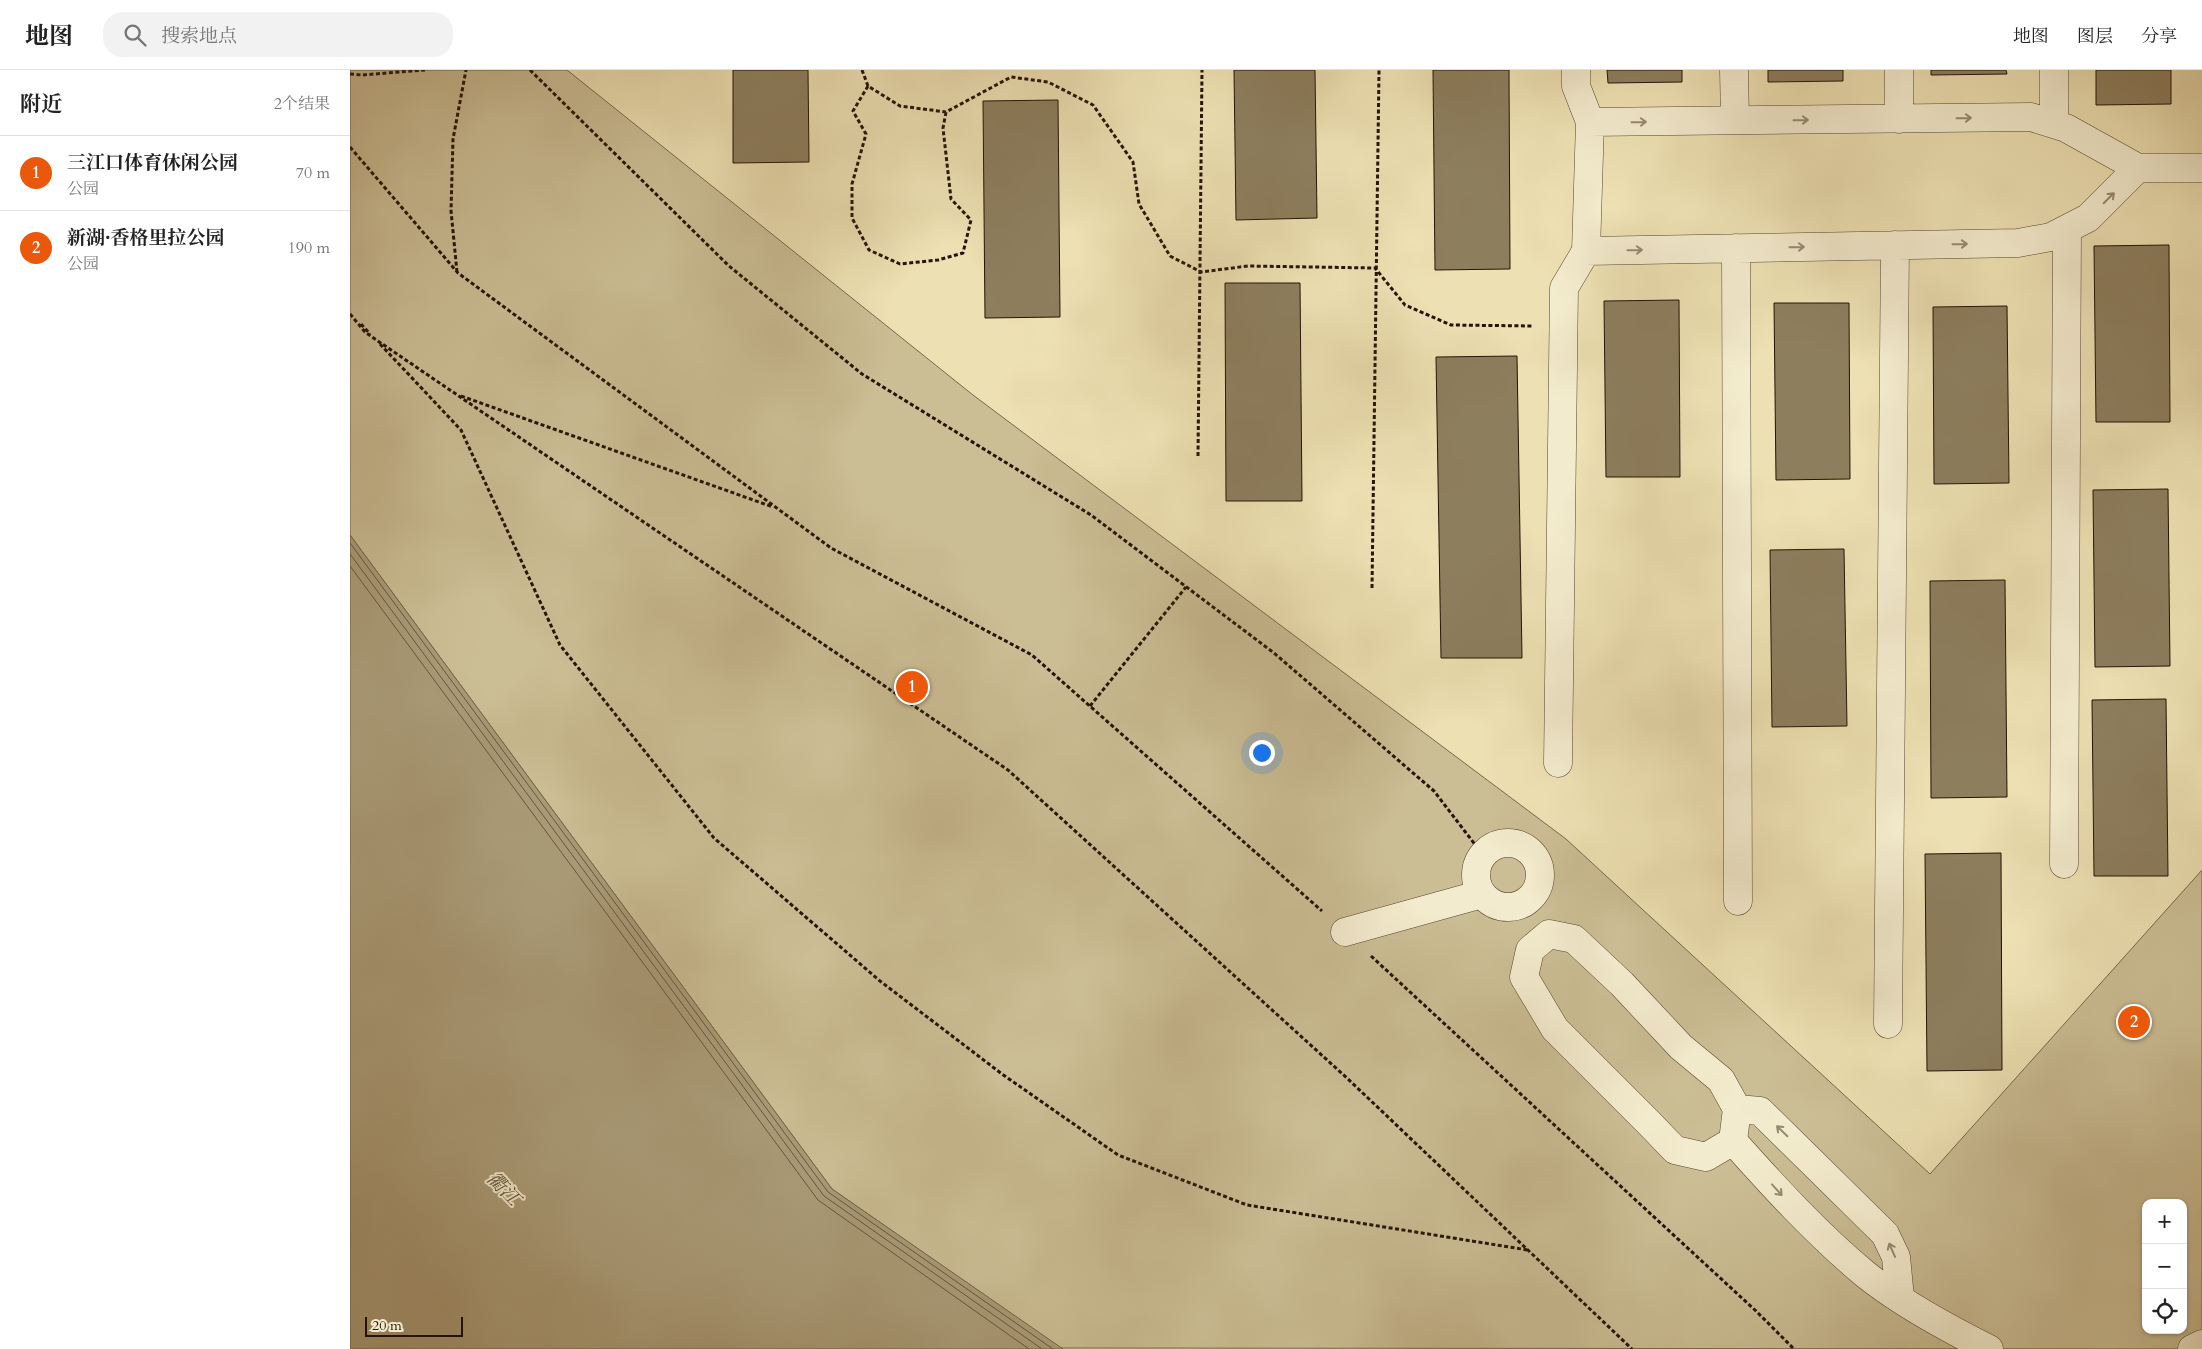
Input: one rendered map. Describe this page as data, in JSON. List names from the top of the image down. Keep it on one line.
{"water":["衢江"],"scale_bar":"20 m","page":{"header":"地图","search":"搜索地点","nav":["地图","图层","分享"],"heading":["附近","2个结果"],"list":[{"mark":"1","name":"三江口体育休闲公园","note":"公园","value":"70 m"},{"mark":"2","name":"新湖·香格里拉公园","note":"公园","value":"190 m"}],"pins":["1","2"],"map_buttons":["+","−"],"scale":"20 m"}}
